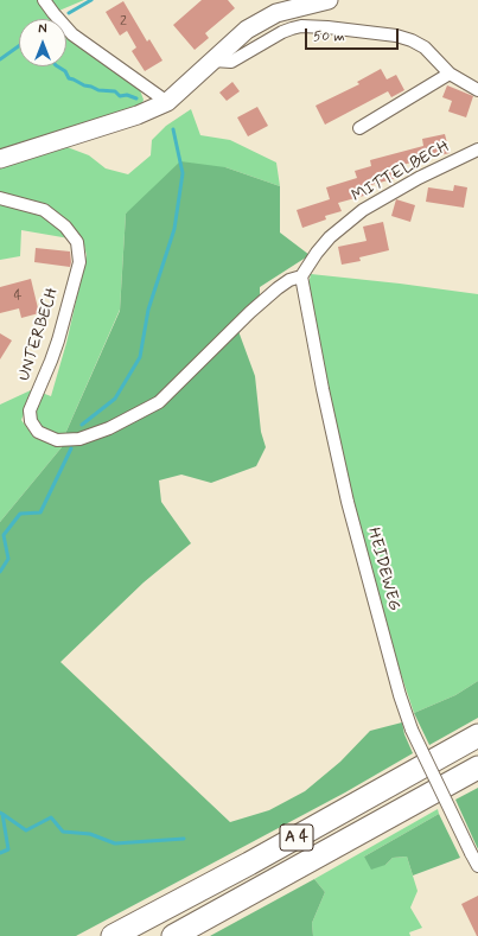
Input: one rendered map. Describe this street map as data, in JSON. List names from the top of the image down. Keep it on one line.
{"streets":{"highway":["A 4"],"street":["MITTELBECH","UNTERBECH","HEIDEWEG"]},"crossings":[["MITTELBECH","UNTERBECH"],["MITTELBECH","HEIDEWEG"],["UNTERBECH","HEIDEWEG"]],"house_numbers":["2","4"],"scale_bar":"50 m","north":"top"}
